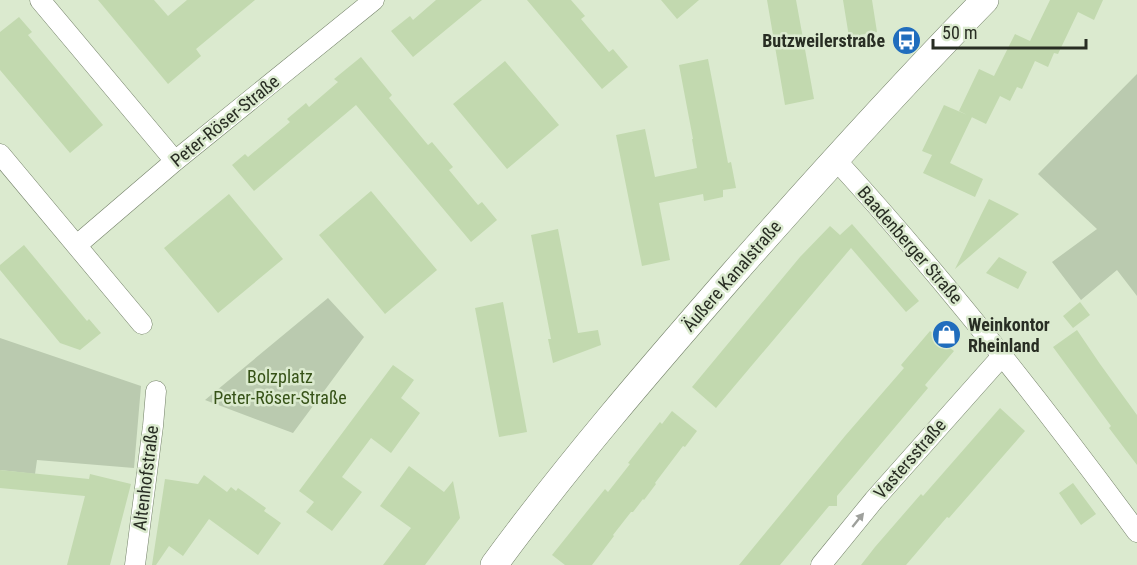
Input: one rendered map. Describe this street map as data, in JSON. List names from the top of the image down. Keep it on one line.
{"streets":{"main road":["Äußere Kanalstraße"],"street":["Peter-Röser-Straße","Baadenberger Straße","Vastersstraße","Altenhofstraße"]},"crossings":[["Baadenberger Straße","Äußere Kanalstraße"],["Baadenberger Straße","Vastersstraße"]],"one_way":["Vastersstraße"],"parks":["Bolzplatz Peter-Röser-Straße"],"places":{"bus stop":["Butzweilerstraße"],"shop":["Weinkontor Rheinland"]},"scale_bar":"50 m"}
